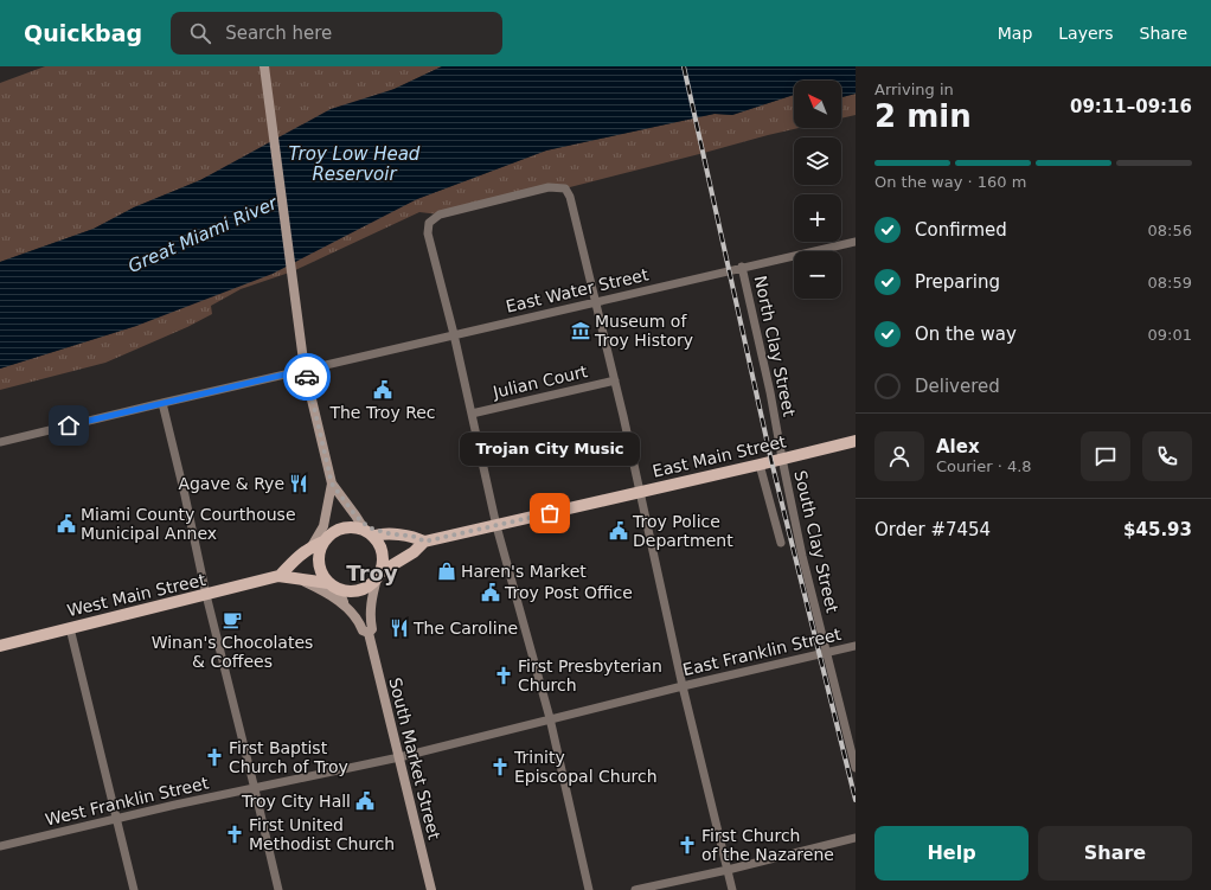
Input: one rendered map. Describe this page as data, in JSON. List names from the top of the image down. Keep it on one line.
{"streets":{"main road":["East Main Street","West Main Street","South Market Street"],"street":["East Water Street","North Clay Street","Julian Court","South Clay Street","East Franklin Street","West Franklin Street"]},"crossings":[["East Water Street","North Clay Street"],["North Clay Street","East Main Street"],["North Clay Street","South Clay Street"],["East Main Street","South Clay Street"],["South Clay Street","East Franklin Street"],["East Franklin Street","South Market Street"],["East Franklin Street","West Franklin Street"],["South Market Street","West Franklin Street"]],"districts":["Troy"],"water":["Troy Low Head Reservoir","Great Miami River"],"places":{"museum":["Museum of Troy History"],"public building":["The Troy Rec","Miami County Courthouse Municipal Annex","Troy Police Department","Troy Post Office","Troy City Hall"],"restaurant":["Agave & Rye","The Caroline"],"other":["Trojan City Music"],"shop":["Haren's Market"],"cafe":["Winan's Chocolates & Coffees"],"church":["First Presbyterian Church","First Baptist Church of Troy","Trinity Episcopal Church","First United Methodist Church","First Church of the Nazarene"]},"north":"top left","page":{"header":"Quickbag","search":"Search here","nav":["Map","Layers","Share"],"heading":["2 min","Arriving in","09:11–09:16"],"panel":["Alex","Courier · 4.8","Order #7454","$45.93"],"map_buttons":["+","−"],"bar":"On the way · 160 m","list":[["Confirmed","08:56"],["Preparing","08:59"],["On the way","09:01"],"Delivered"],"bubble":"Trojan City Music","buttons":["Help","Share"]}}
